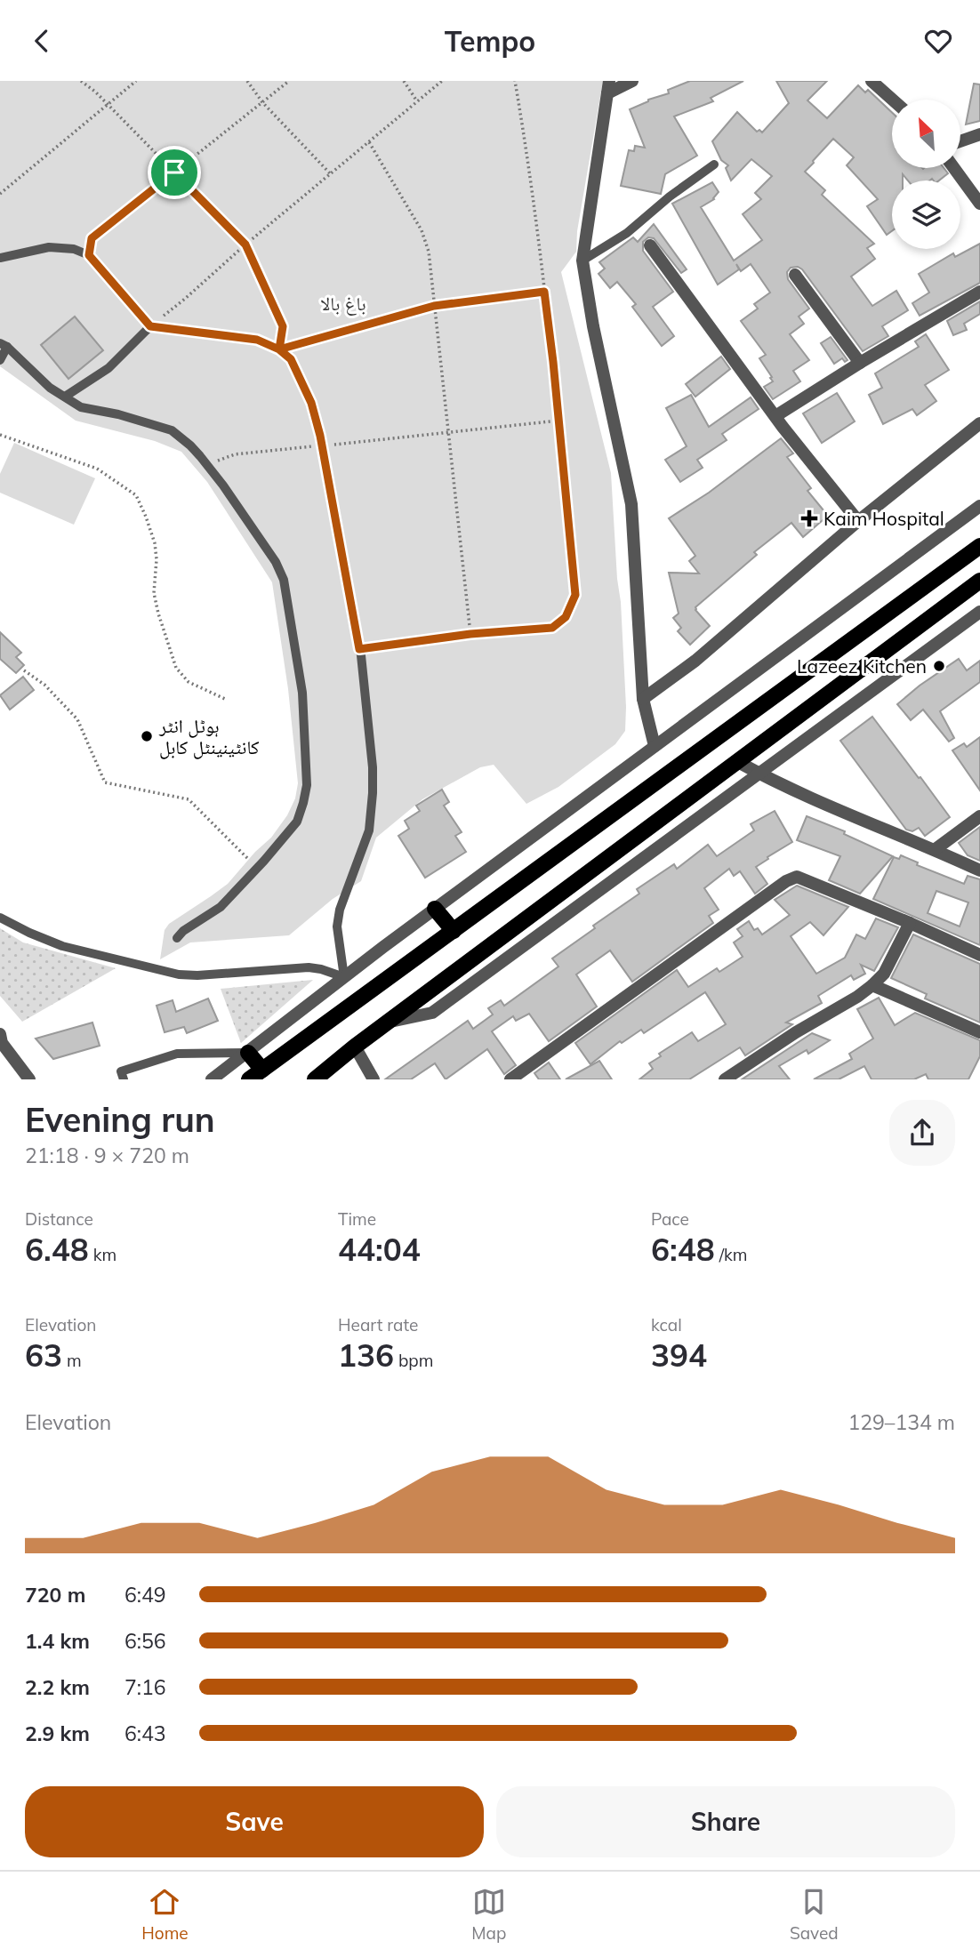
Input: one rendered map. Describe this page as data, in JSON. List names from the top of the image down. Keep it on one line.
{"parks":["باغ بالا"],"places":{"health":["Kaim Hospital"],"other":["Lazeez Kitchen","ہوٹل انٹر کانٹینینٹل کابل"]},"north":"top left","page":{"header":"Tempo","heading":["Evening run","21:18 · 9 × 720 m"],"stats":[["Distance","6.48 km"],["Time","44:04"],["Pace","6:48 /km"],["Elevation","63 m"],["Heart rate","136 bpm"],["kcal","394"]],"chart":["Elevation","129–134 m"],"list":[{"name":"720 m","note":"6:49"},{"name":"1.4 km","note":"6:56"},{"name":"2.2 km","note":"7:16"},{"name":"2.9 km","note":"6:43"}],"buttons":["Save","Share"],"tabs":["Home","Map","Saved"]}}
